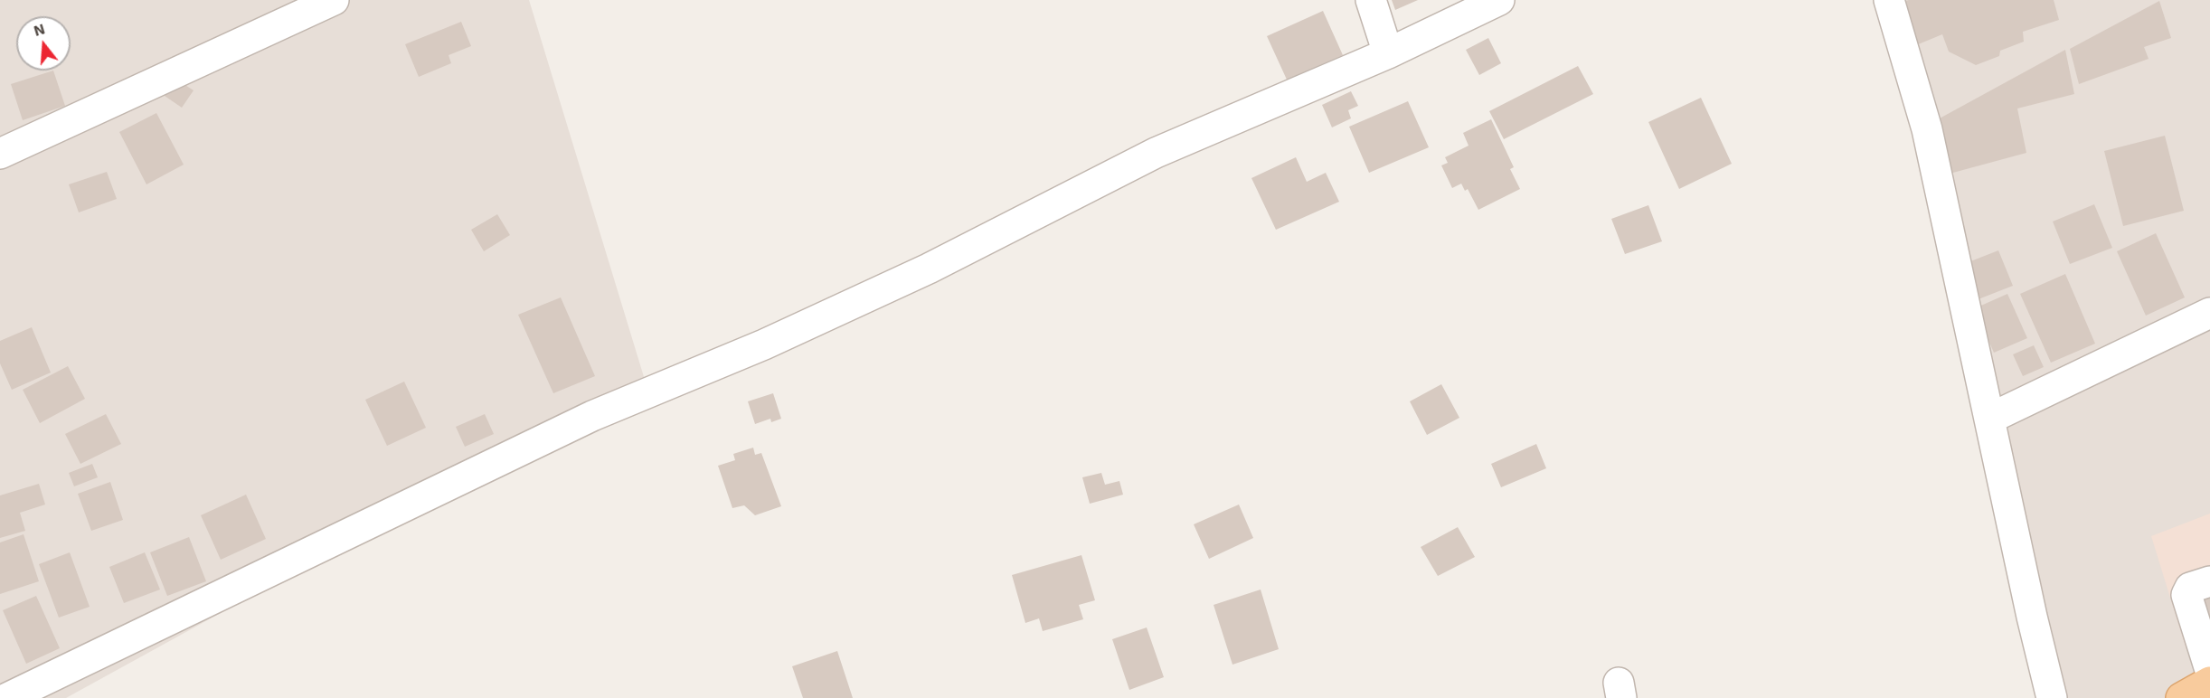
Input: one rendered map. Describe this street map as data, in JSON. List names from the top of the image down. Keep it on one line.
{"north":"top"}
